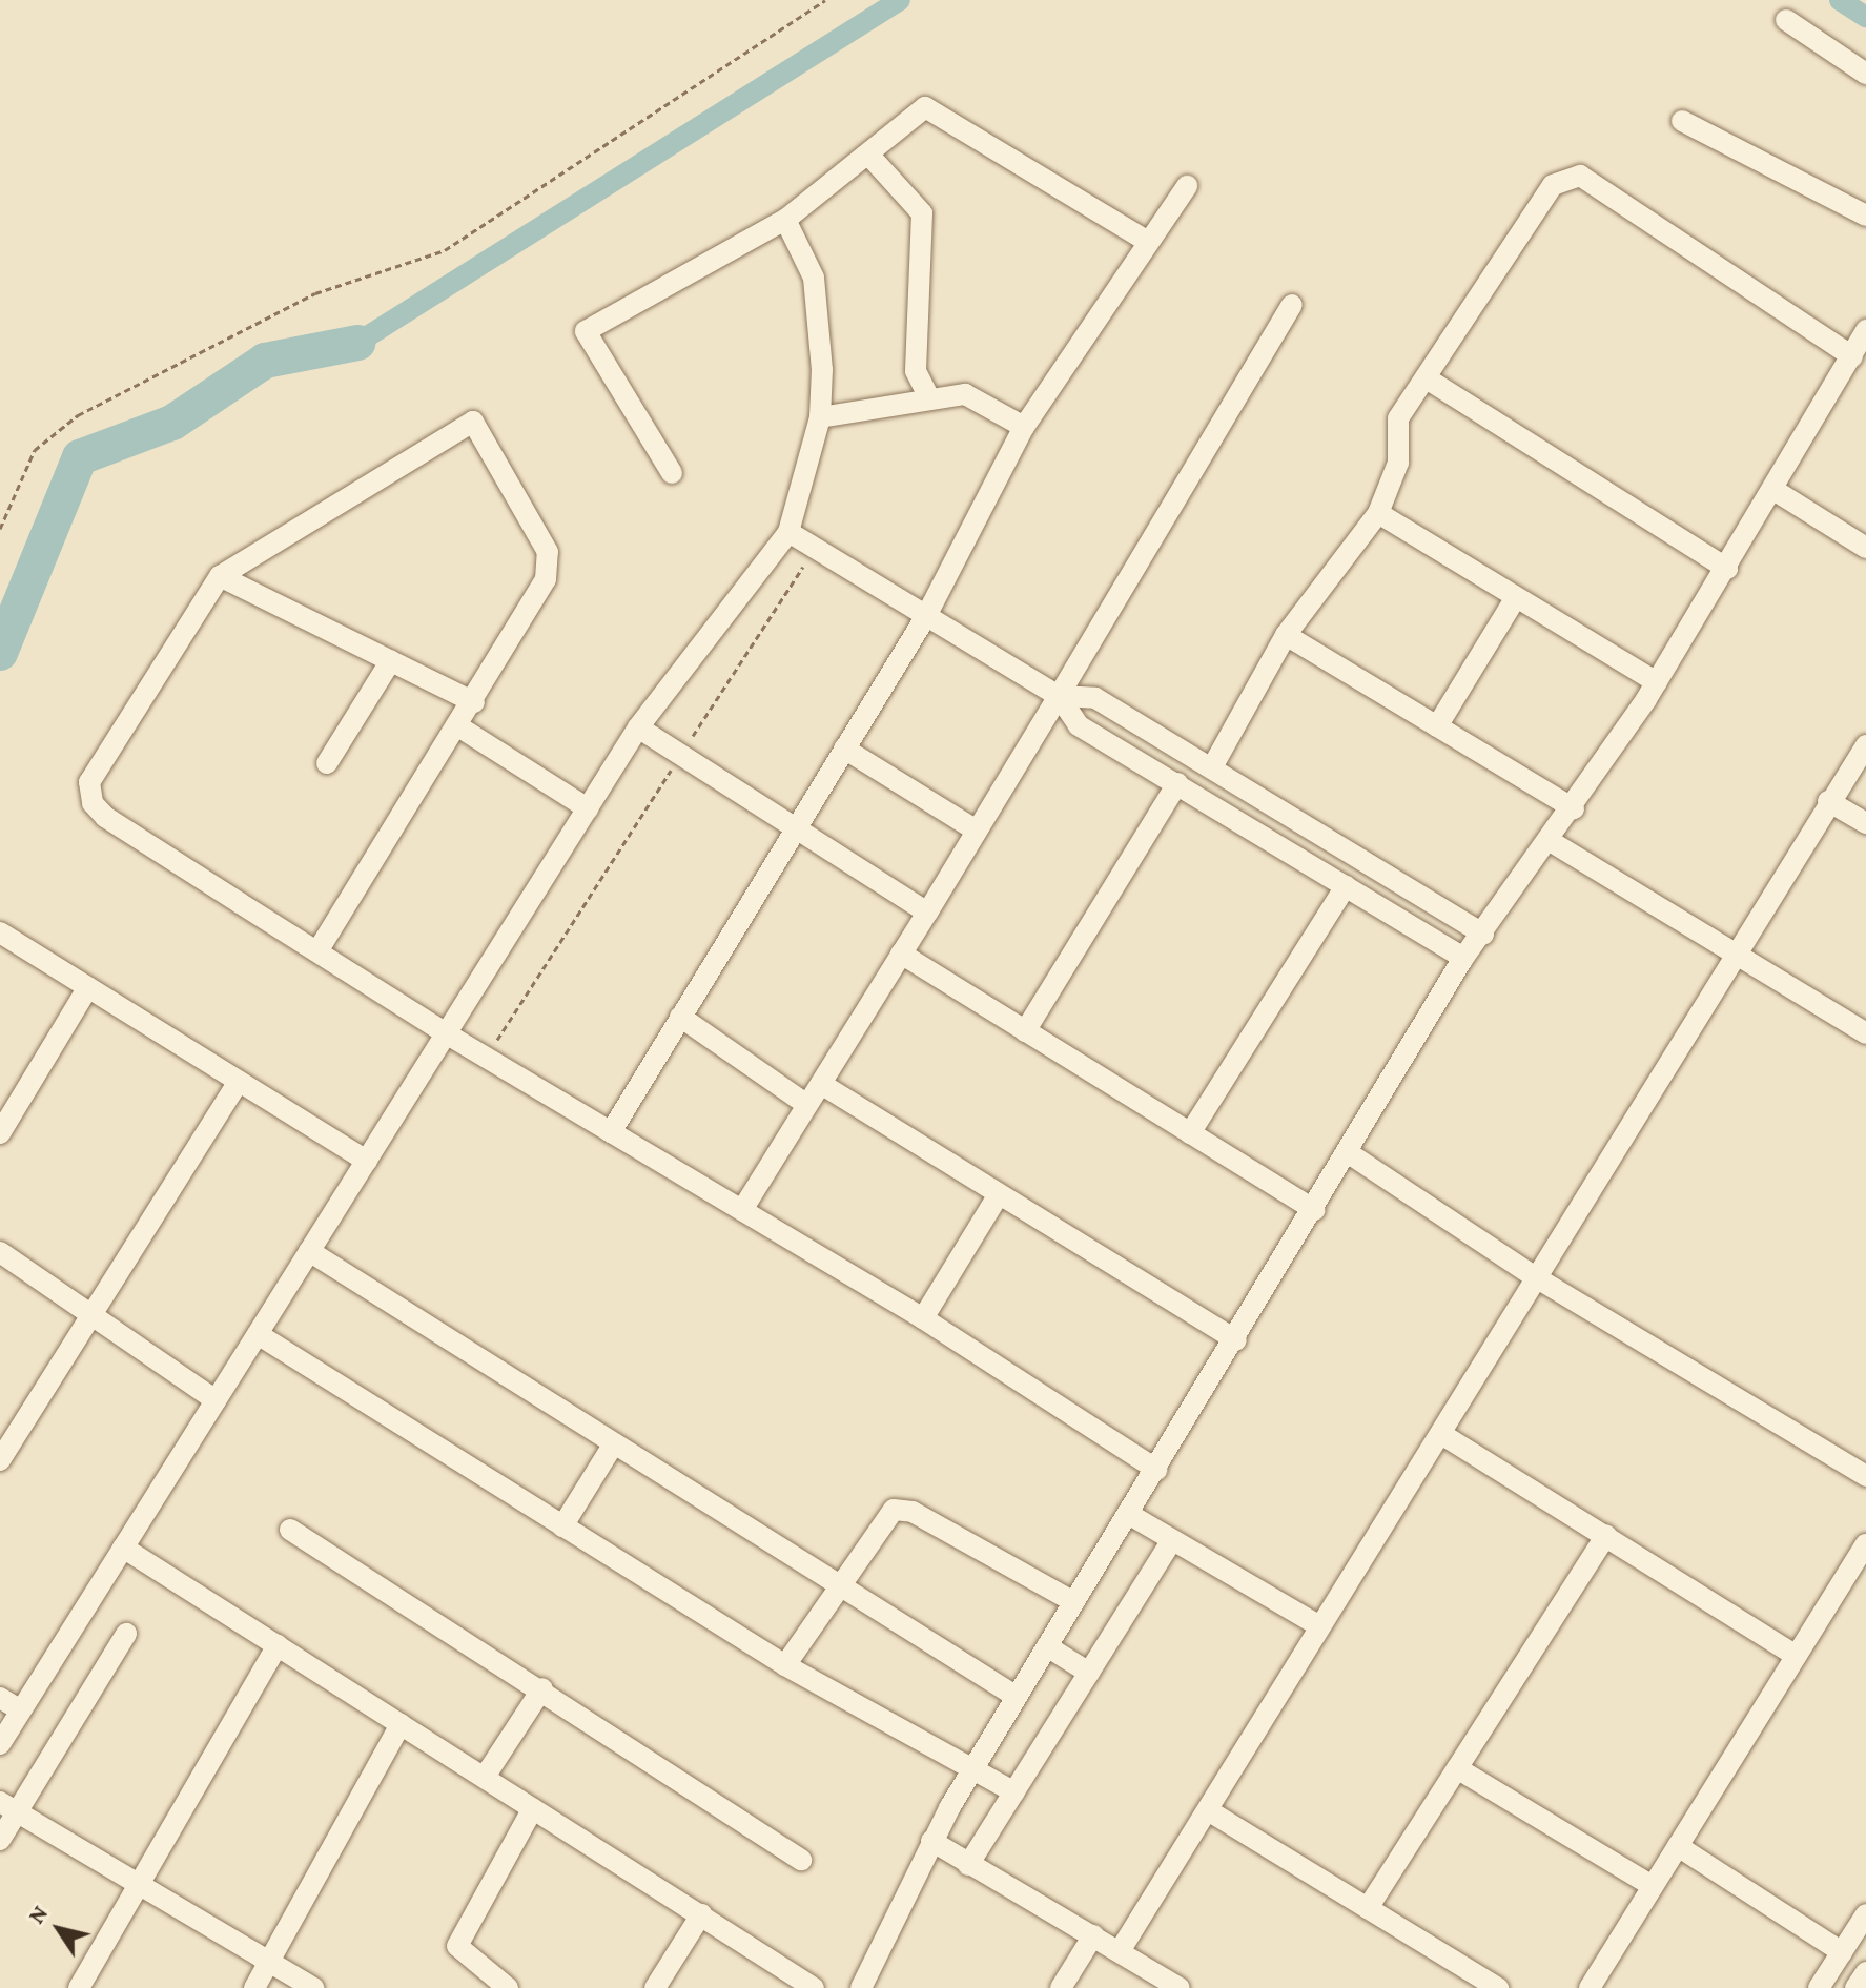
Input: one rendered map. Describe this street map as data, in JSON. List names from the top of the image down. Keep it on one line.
{"north":"top left"}
